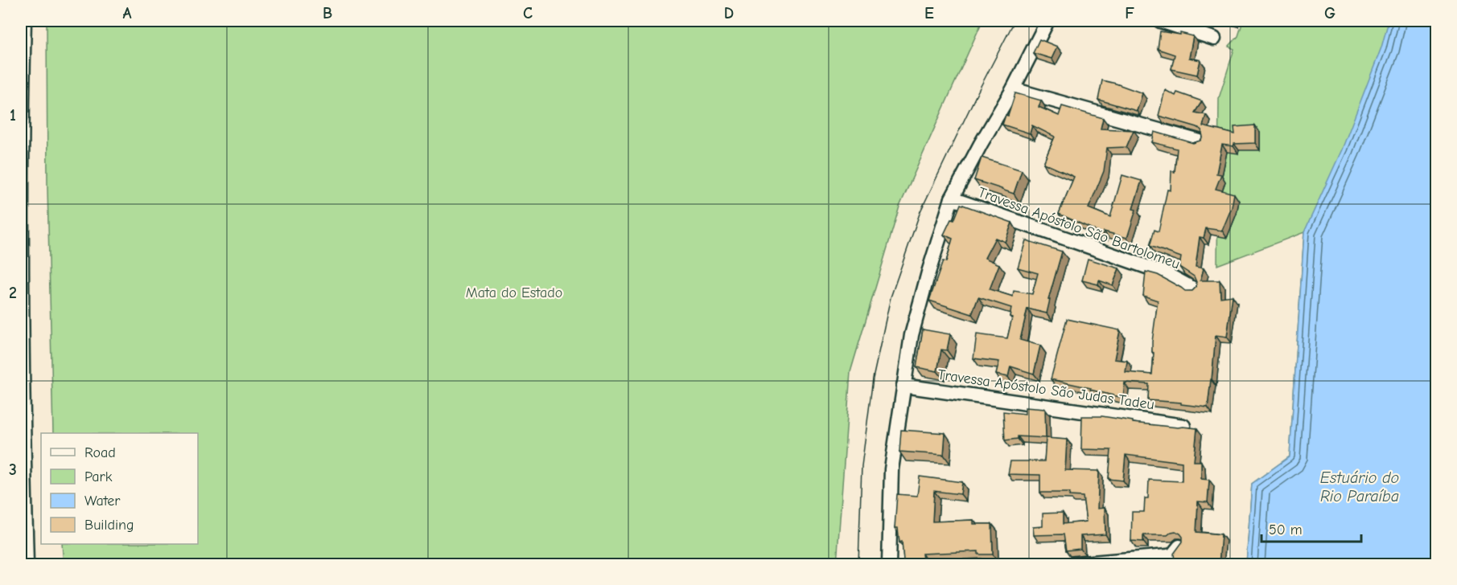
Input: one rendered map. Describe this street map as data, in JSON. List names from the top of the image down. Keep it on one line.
{"streets":{"street":["Travessa Apóstolo São Bartolomeu","Travessa Apóstolo São Judas Tadeu"]},"water":["Estuário do Rio Paraíba"],"parks":["Mata do Estado"],"legend":["Road","Park","Water","Building"],"scale_bar":"50 m","grid":{"columns":["A","B","C","D","E","F","G"],"rows":["1","2","3"]}}
